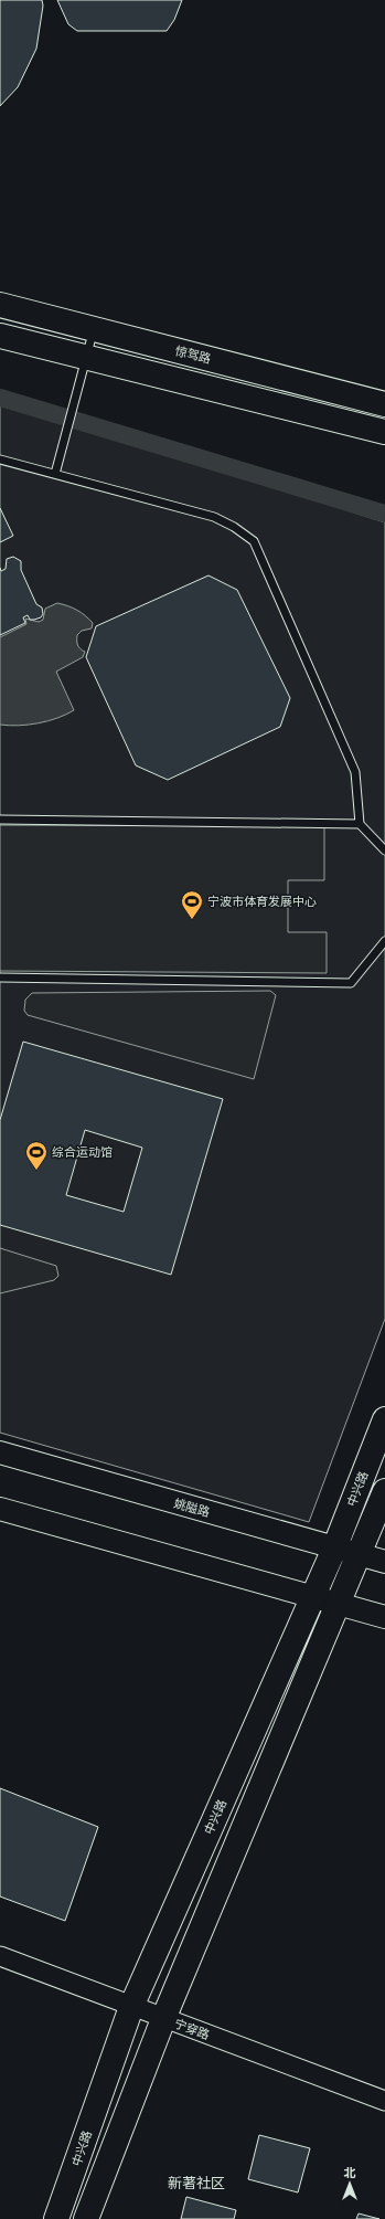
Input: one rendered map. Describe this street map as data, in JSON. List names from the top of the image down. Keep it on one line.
{"streets":{"main road":["惊驾路","中兴路","姚隘路"],"street":["宁穿路"]},"crossings":[["中兴路","姚隘路"],["中兴路","宁穿路"]],"districts":["新著社区"],"places":{"sports":["宁波市体育发展中心","综合运动馆"]},"north":"top"}
